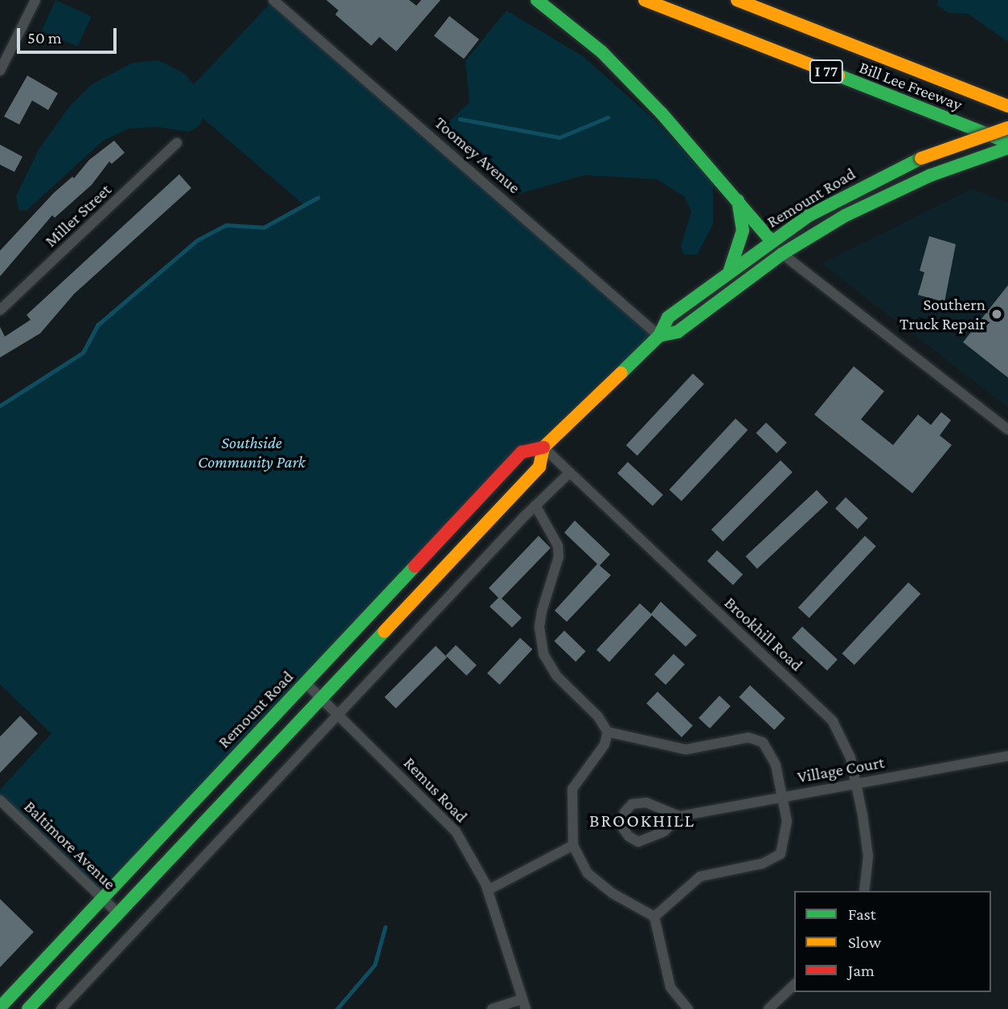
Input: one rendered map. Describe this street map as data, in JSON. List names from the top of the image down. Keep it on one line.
{"streets":{"main road":["I 77","Bill Lee Freeway","Remount Road"],"street":["Toomey Avenue","Miller Street","Brookhill Road","Village Court","Remus Road","Baltimore Avenue"]},"crossings":[["Toomey Avenue","Remount Road"],["Remount Road","Brookhill Road"],["Remount Road","Remus Road"],["Remount Road","Baltimore Avenue"],["Brookhill Road","Village Court"]],"districts":["BROOKHILL"],"parks":["Southside Community Park"],"places":["Southern Truck Repair"],"legend":["Fast","Slow","Jam"],"scale_bar":"50 m"}
